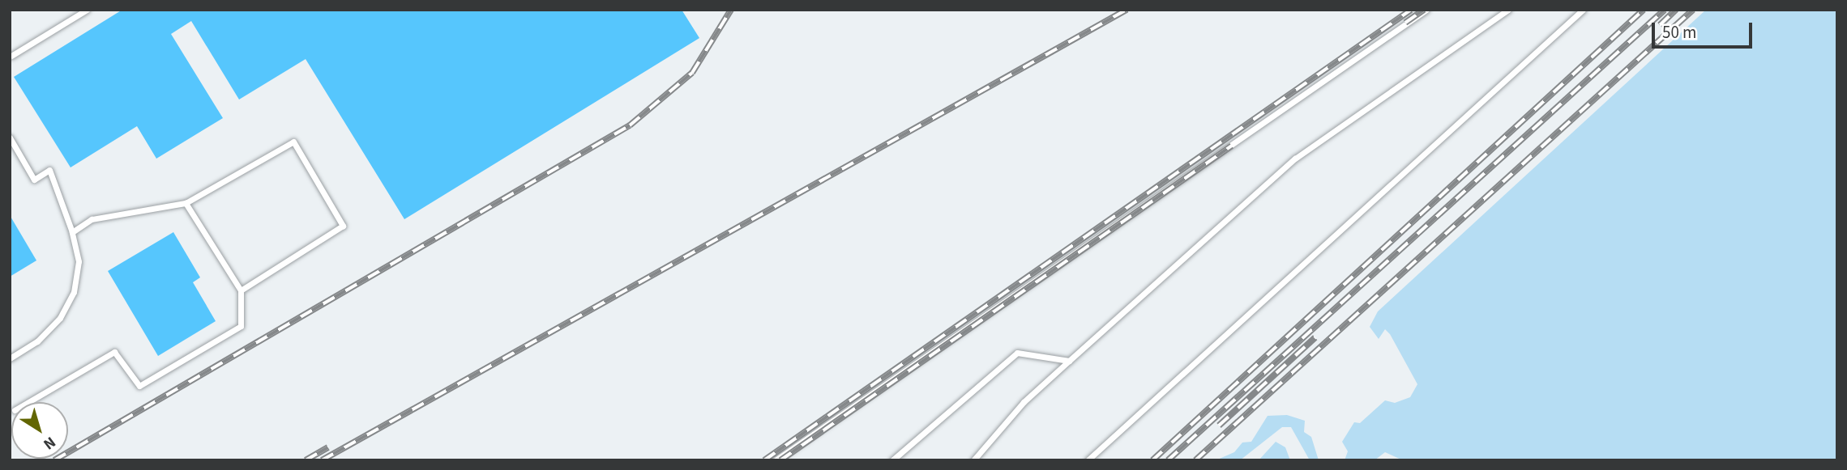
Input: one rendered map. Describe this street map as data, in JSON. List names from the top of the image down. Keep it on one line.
{"scale_bar":"50 m","north":"bottom right"}
